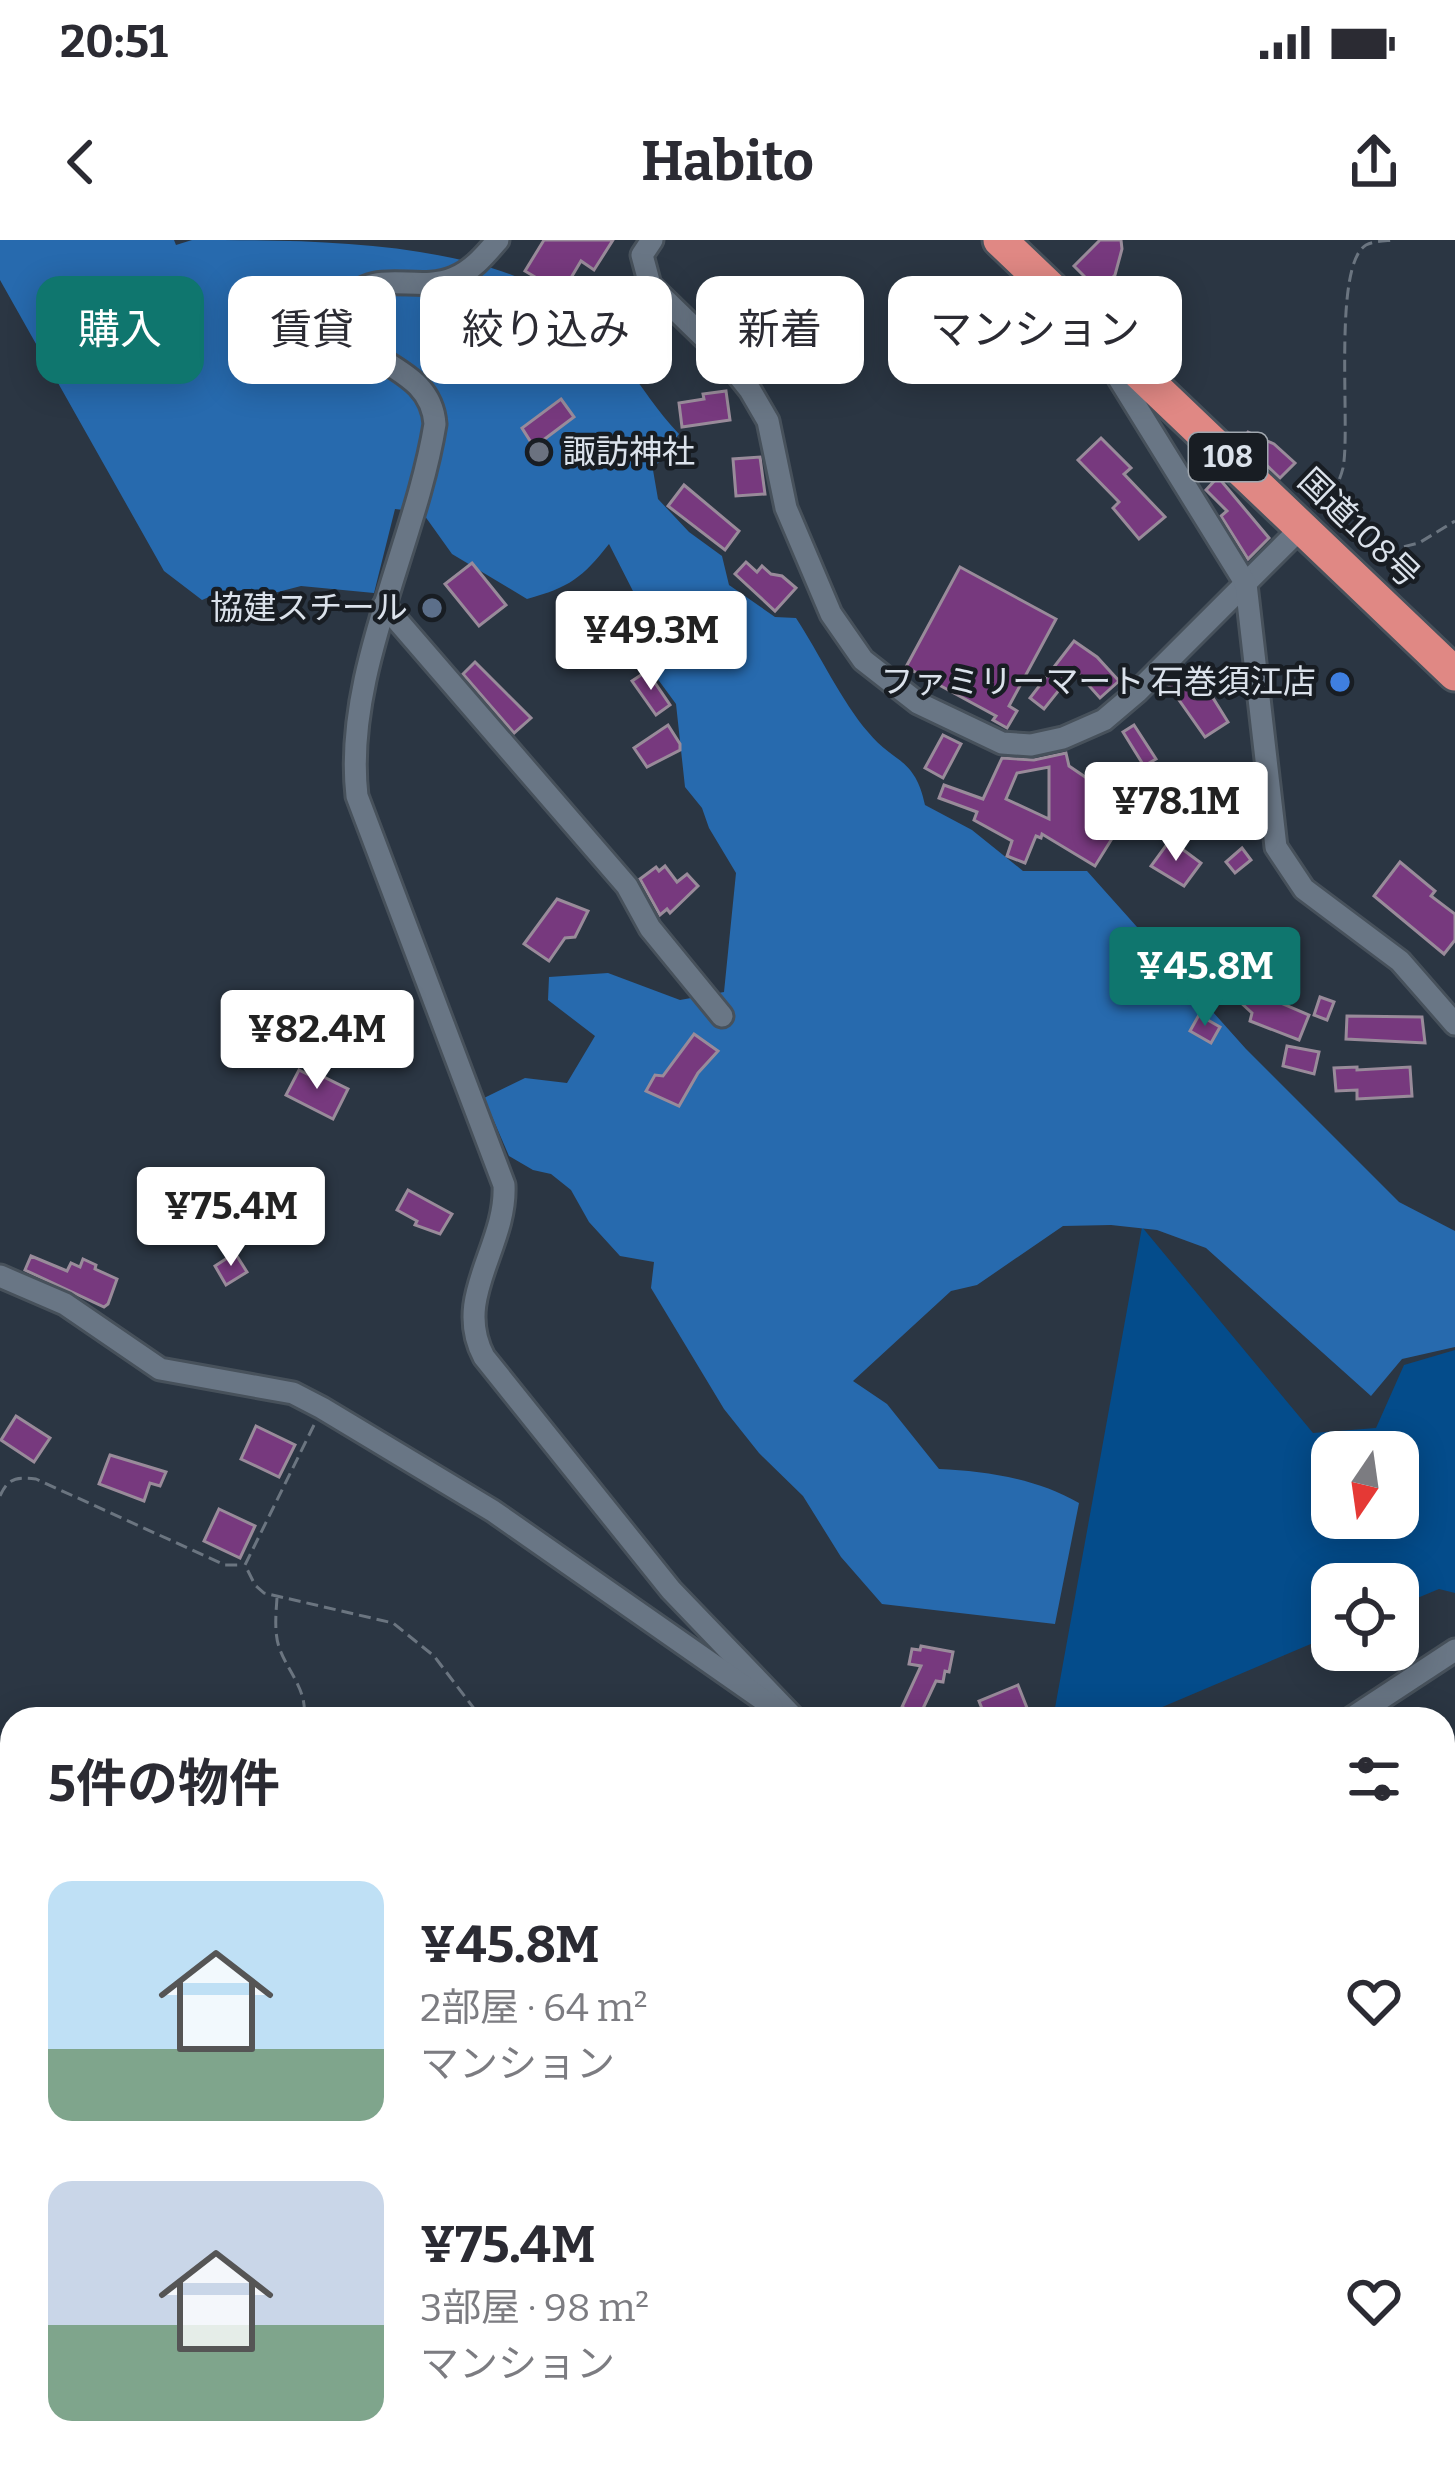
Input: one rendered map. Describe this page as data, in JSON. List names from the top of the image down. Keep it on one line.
{"streets":{"highway":["108","国道108号"]},"places":["諏訪神社","協建スチール","ファミリーマート 石巻須江店"],"north":"bottom","page":{"status":"20:51","header":"Habito","chip":["購入","賃貸","絞り込み","新着","マンション"],"price":["¥49.3M","¥78.1M","¥45.8M","¥82.4M","¥75.4M"],"heading":"5件の物件","list":[{"name":"¥45.8M","note":"2部屋 · 64 m² · マンション"},{"name":"¥75.4M","note":"3部屋 · 98 m² · マンション"}]}}
